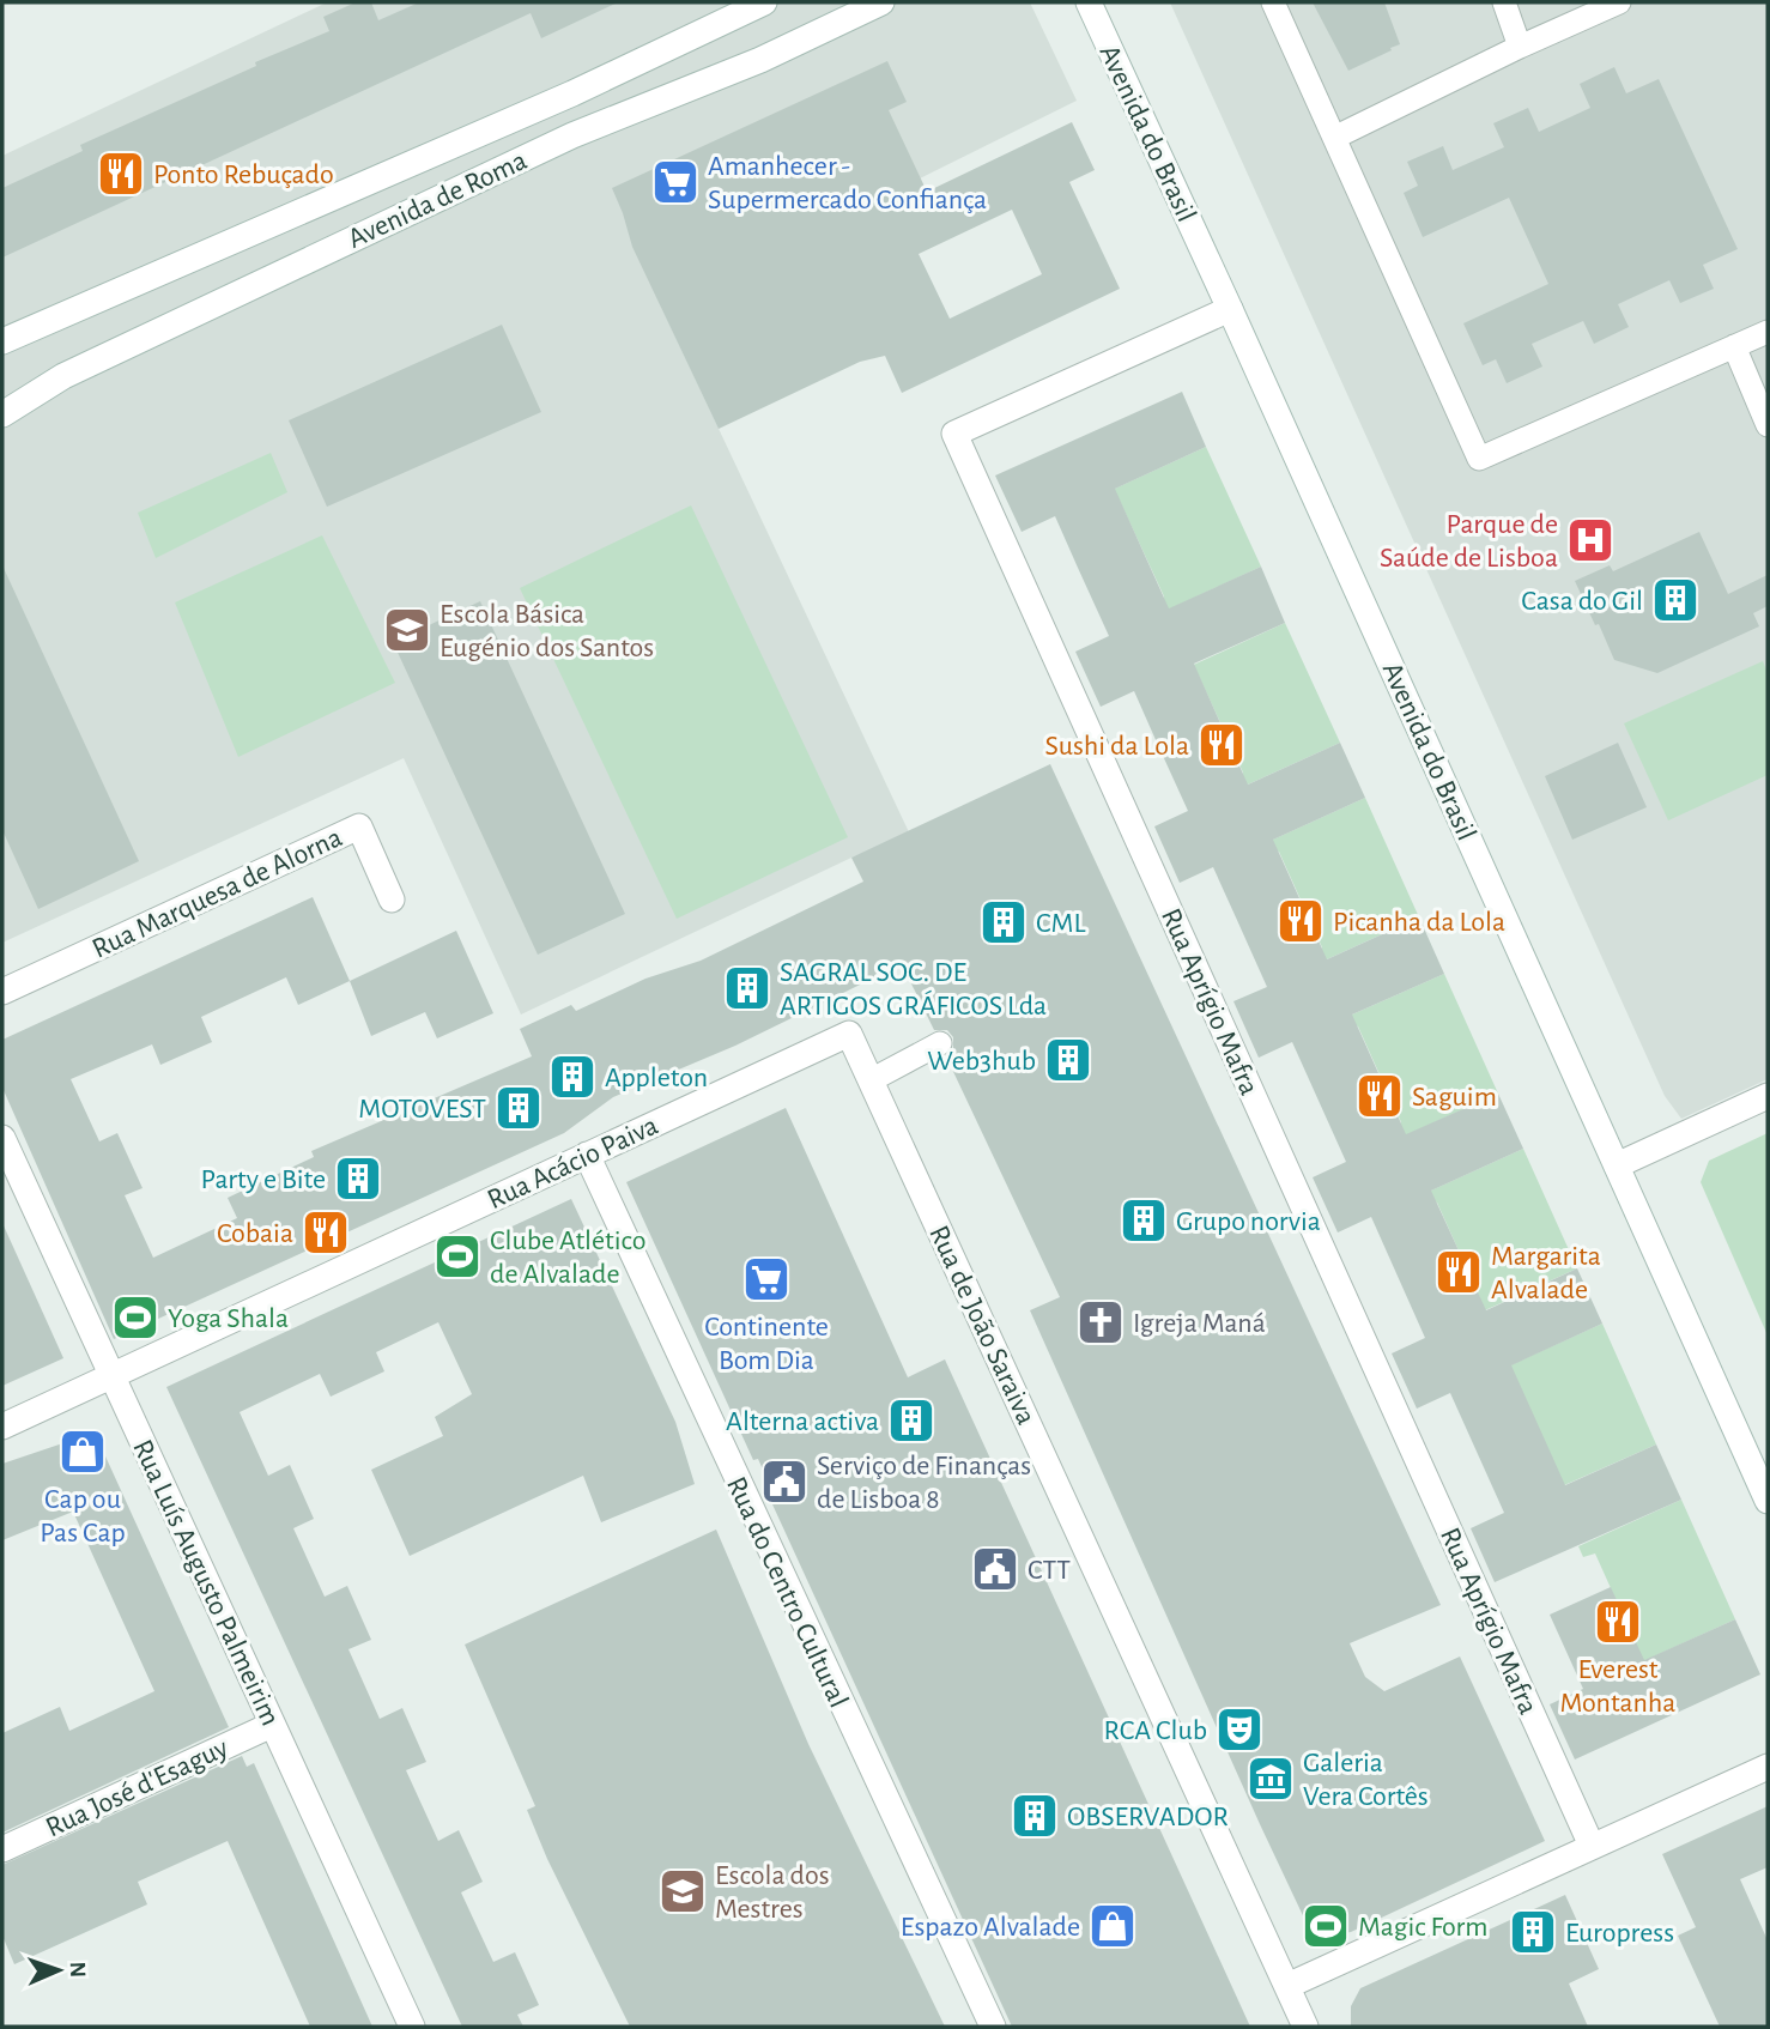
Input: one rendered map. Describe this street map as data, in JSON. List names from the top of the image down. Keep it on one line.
{"streets":{"street":["Avenida do Brasil","Avenida de Roma","Rua Marquesa de Alorna","Rua Aprígio Mafra","Rua Acácio Paiva","Rua de João Saraiva","Rua Luís Augusto Palmeirim","Rua do Centro Cultural","Rua José d'Esaguy"]},"crossings":[["Avenida do Brasil","Rua Aprígio Mafra"],["Rua Acácio Paiva","Rua de João Saraiva"],["Rua Acácio Paiva","Rua Luís Augusto Palmeirim"],["Rua Acácio Paiva","Rua do Centro Cultural"],["Rua Luís Augusto Palmeirim","Rua José d'Esaguy"]],"places":{"restaurant":["Ponto Rebuçado","Sushi da Lola","Picanha da Lola","Saguim","Cobaia","Margarita Alvalade","Everest Montanha"],"supermarket":["Amanhecer - Supermercado Confiança","Continente Bom Dia"],"hospital":["Parque de Saúde de Lisboa"],"building":["Casa do Gil","CML","SAGRAL SOC. DE ARTIGOS GRÁFICOS Lda","Web3hub","Appleton","MOTOVEST","Party e Bite","Grupo norvia","Alterna activa","OBSERVADOR","Europress"],"school or university":["Escola Básica Eugénio dos Santos","Escola dos Mestres"],"sports":["Clube Atlético de Alvalade","Yoga Shala","Magic Form"],"church":["Igreja Maná"],"shop":["Cap ou Pas Cap","Espazo Alvalade"],"public building":["Serviço de Finanças de Lisboa 8","CTT"],"theatre":["RCA Club"],"museum":["Galeria Vera Cortês"]},"north":"right"}
